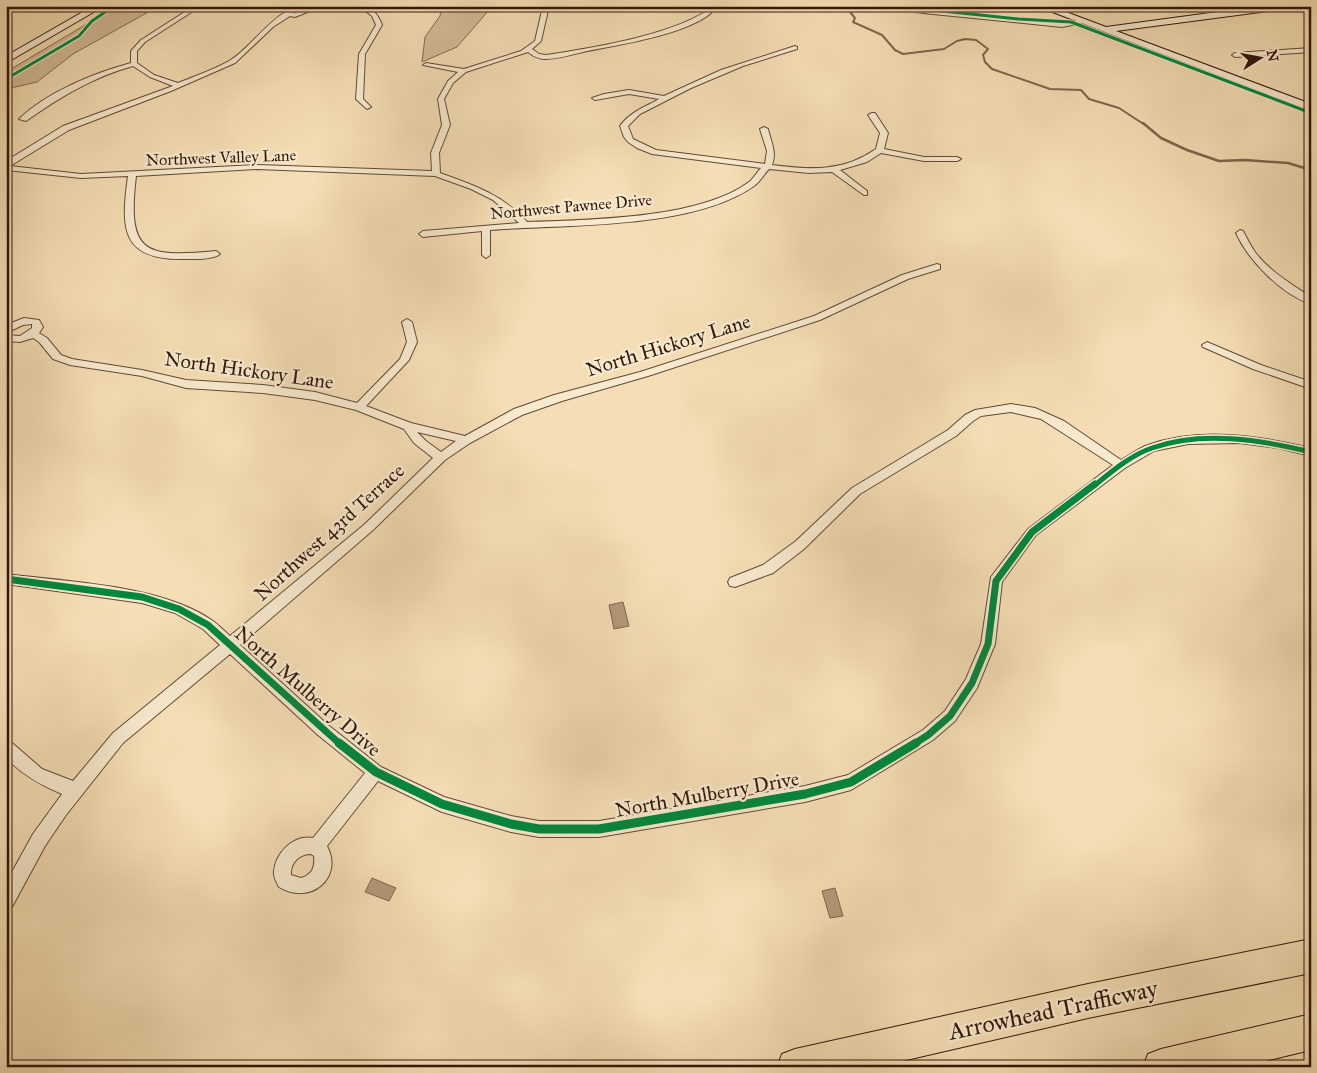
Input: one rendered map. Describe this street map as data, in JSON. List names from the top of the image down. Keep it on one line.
{"streets":{"highway":["Arrowhead Trafficway"],"street":["Northwest Valley Lane","Northwest Pawnee Drive","North Hickory Lane","Northwest 43rd Terrace","North Mulberry Drive"]},"crossings":[["Northwest Valley Lane","Northwest Pawnee Drive"],["North Hickory Lane","Northwest 43rd Terrace"],["Northwest 43rd Terrace","North Mulberry Drive"]],"north":"right"}
